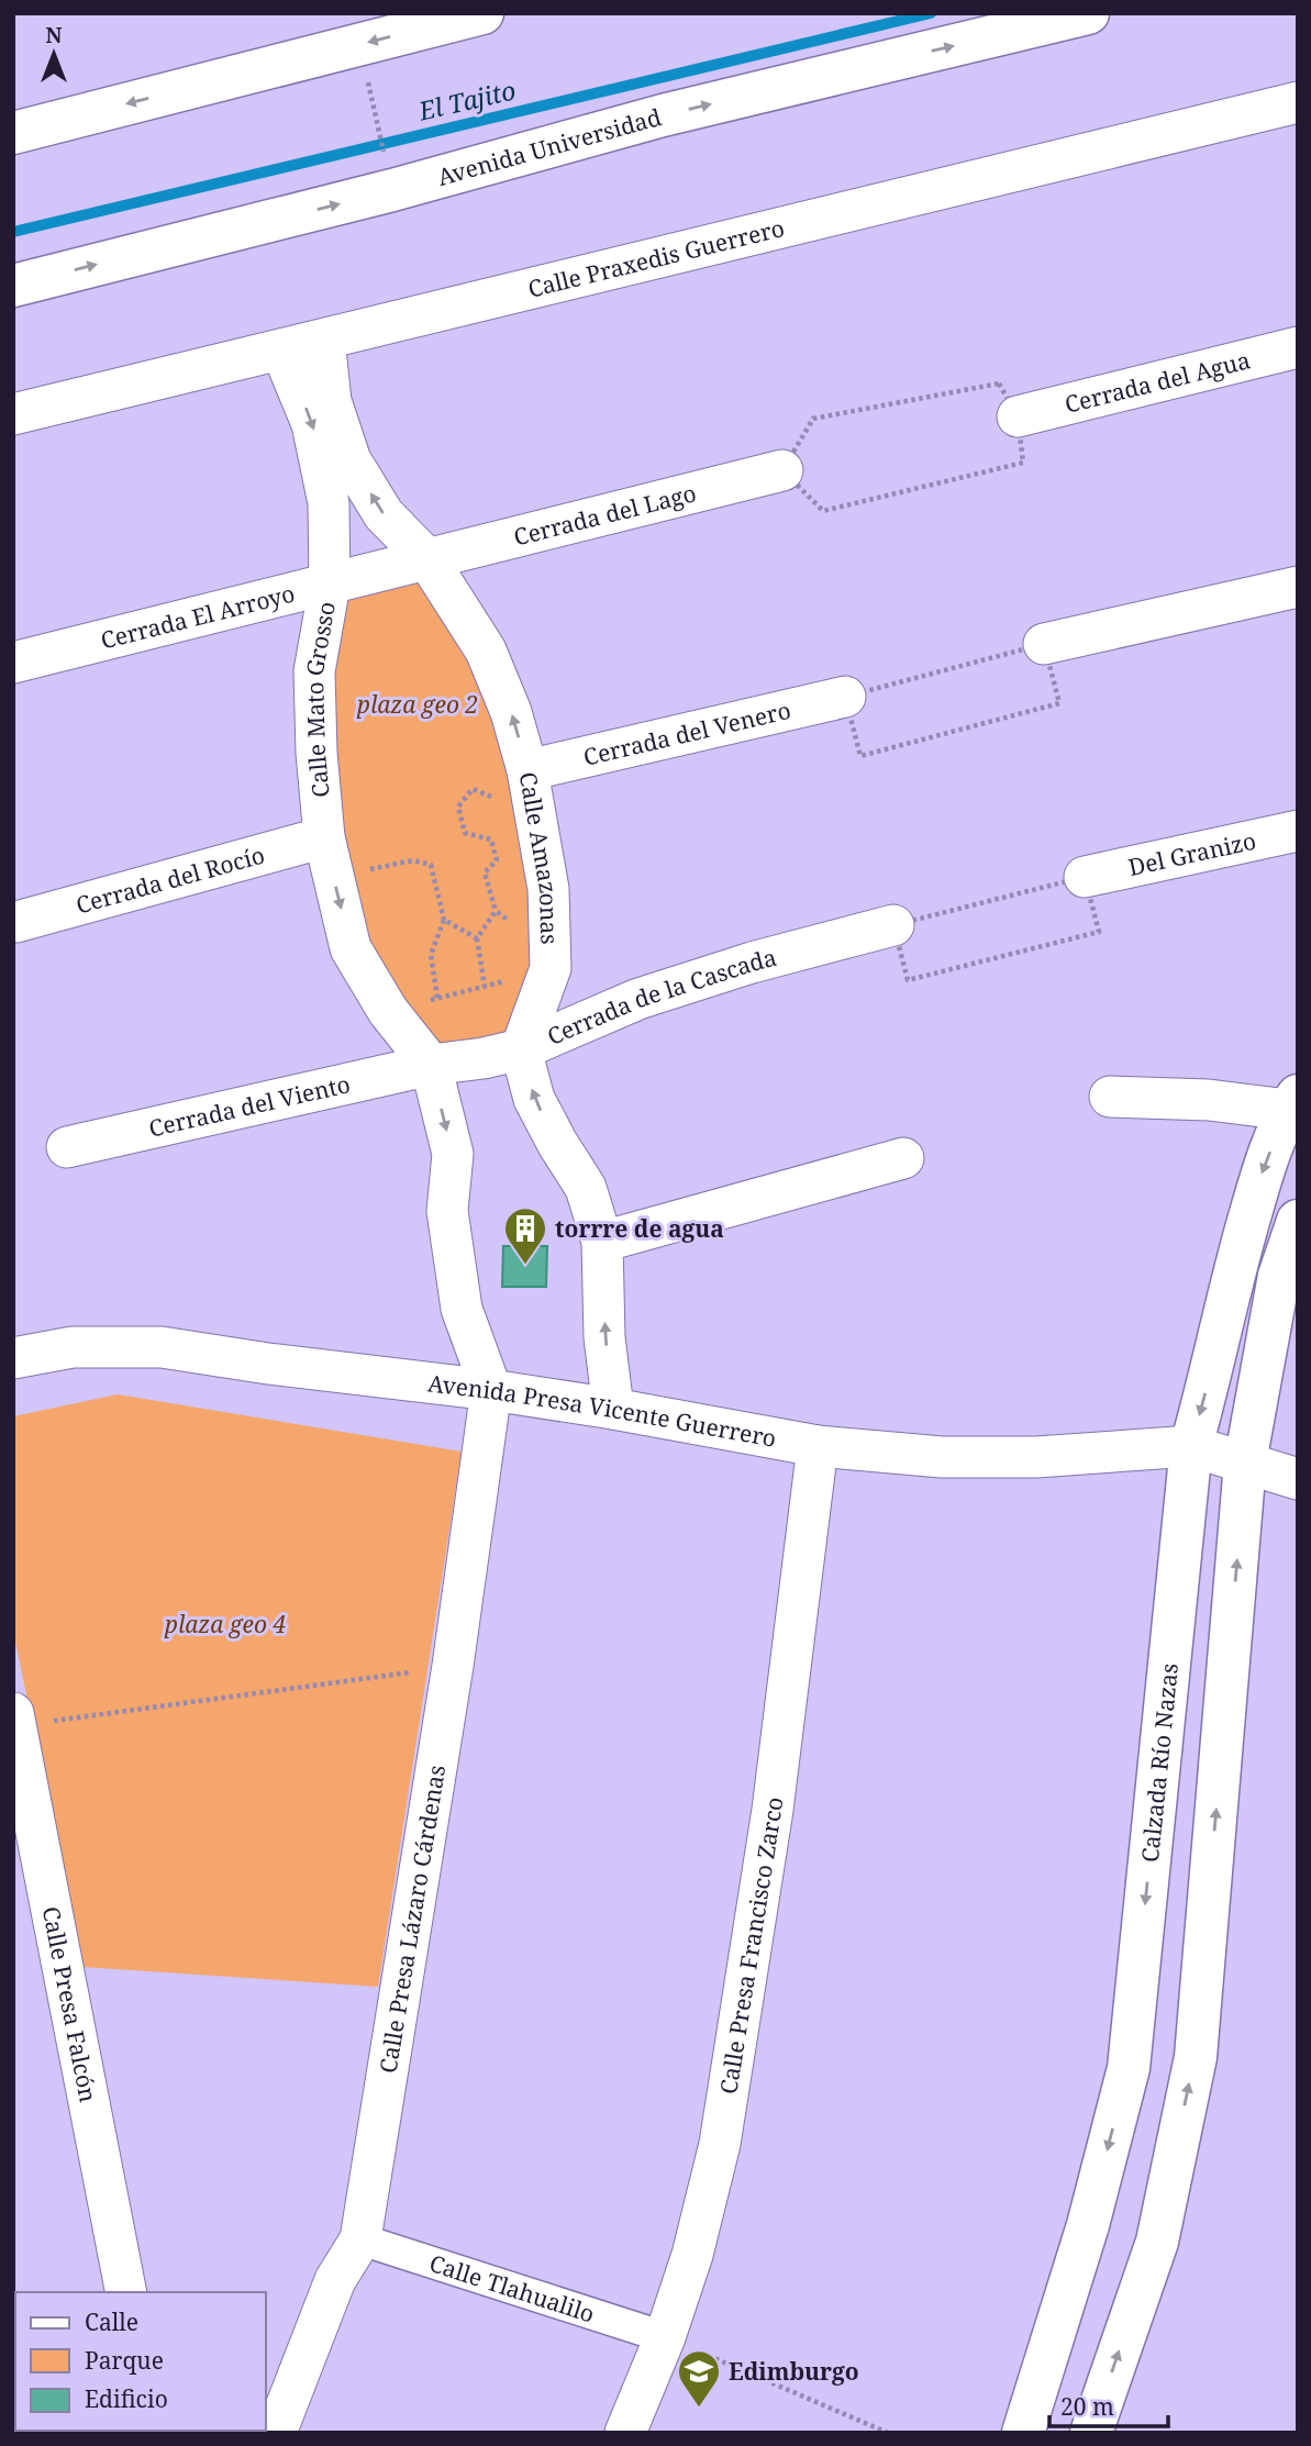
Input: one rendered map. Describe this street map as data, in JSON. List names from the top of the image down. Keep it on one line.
{"streets":{"street":["Avenida Universidad","Calle Praxedis Guerrero","Cerrada del Agua","Cerrada del Lago","Cerrada El Arroyo","Calle Mato Grosso","Cerrada del Venero","Del Granizo","Calle Amazonas","Cerrada del Rocío","Cerrada de la Cascada","Cerrada del Viento","Avenida Presa Vicente Guerrero","Calzada Río Nazas","Calle Presa Lázaro Cárdenas","Calle Presa Francisco Zarco","Calle Presa Falcón","Calle Tlahualilo"]},"crossings":[["Calle Praxedis Guerrero","Calle Mato Grosso"],["Calle Praxedis Guerrero","Calle Amazonas"],["Cerrada del Lago","Cerrada El Arroyo"],["Cerrada del Lago","Calle Amazonas"],["Cerrada El Arroyo","Calle Mato Grosso"],["Cerrada El Arroyo","Calle Amazonas"],["Calle Mato Grosso","Cerrada del Rocío"],["Calle Mato Grosso","Cerrada de la Cascada"],["Calle Mato Grosso","Cerrada del Viento"],["Calle Mato Grosso","Avenida Presa Vicente Guerrero"],["Calle Mato Grosso","Calle Presa Lázaro Cárdenas"],["Cerrada del Venero","Calle Amazonas"],["Calle Amazonas","Cerrada de la Cascada"],["Cerrada de la Cascada","Cerrada del Viento"],["Avenida Presa Vicente Guerrero","Calzada Río Nazas"],["Avenida Presa Vicente Guerrero","Calle Presa Lázaro Cárdenas"],["Avenida Presa Vicente Guerrero","Calle Presa Francisco Zarco"],["Calle Presa Lázaro Cárdenas","Calle Tlahualilo"],["Calle Presa Francisco Zarco","Calle Tlahualilo"]],"one_way":["Calle Amazonas"],"water":["El Tajito"],"parks":["plaza geo 2","plaza geo 4"],"places":{"building":["torrre de agua"],"school or university":["Edimburgo"]},"legend":["Calle","Parque","Edificio"],"scale_bar":"20 m","north":"top"}
